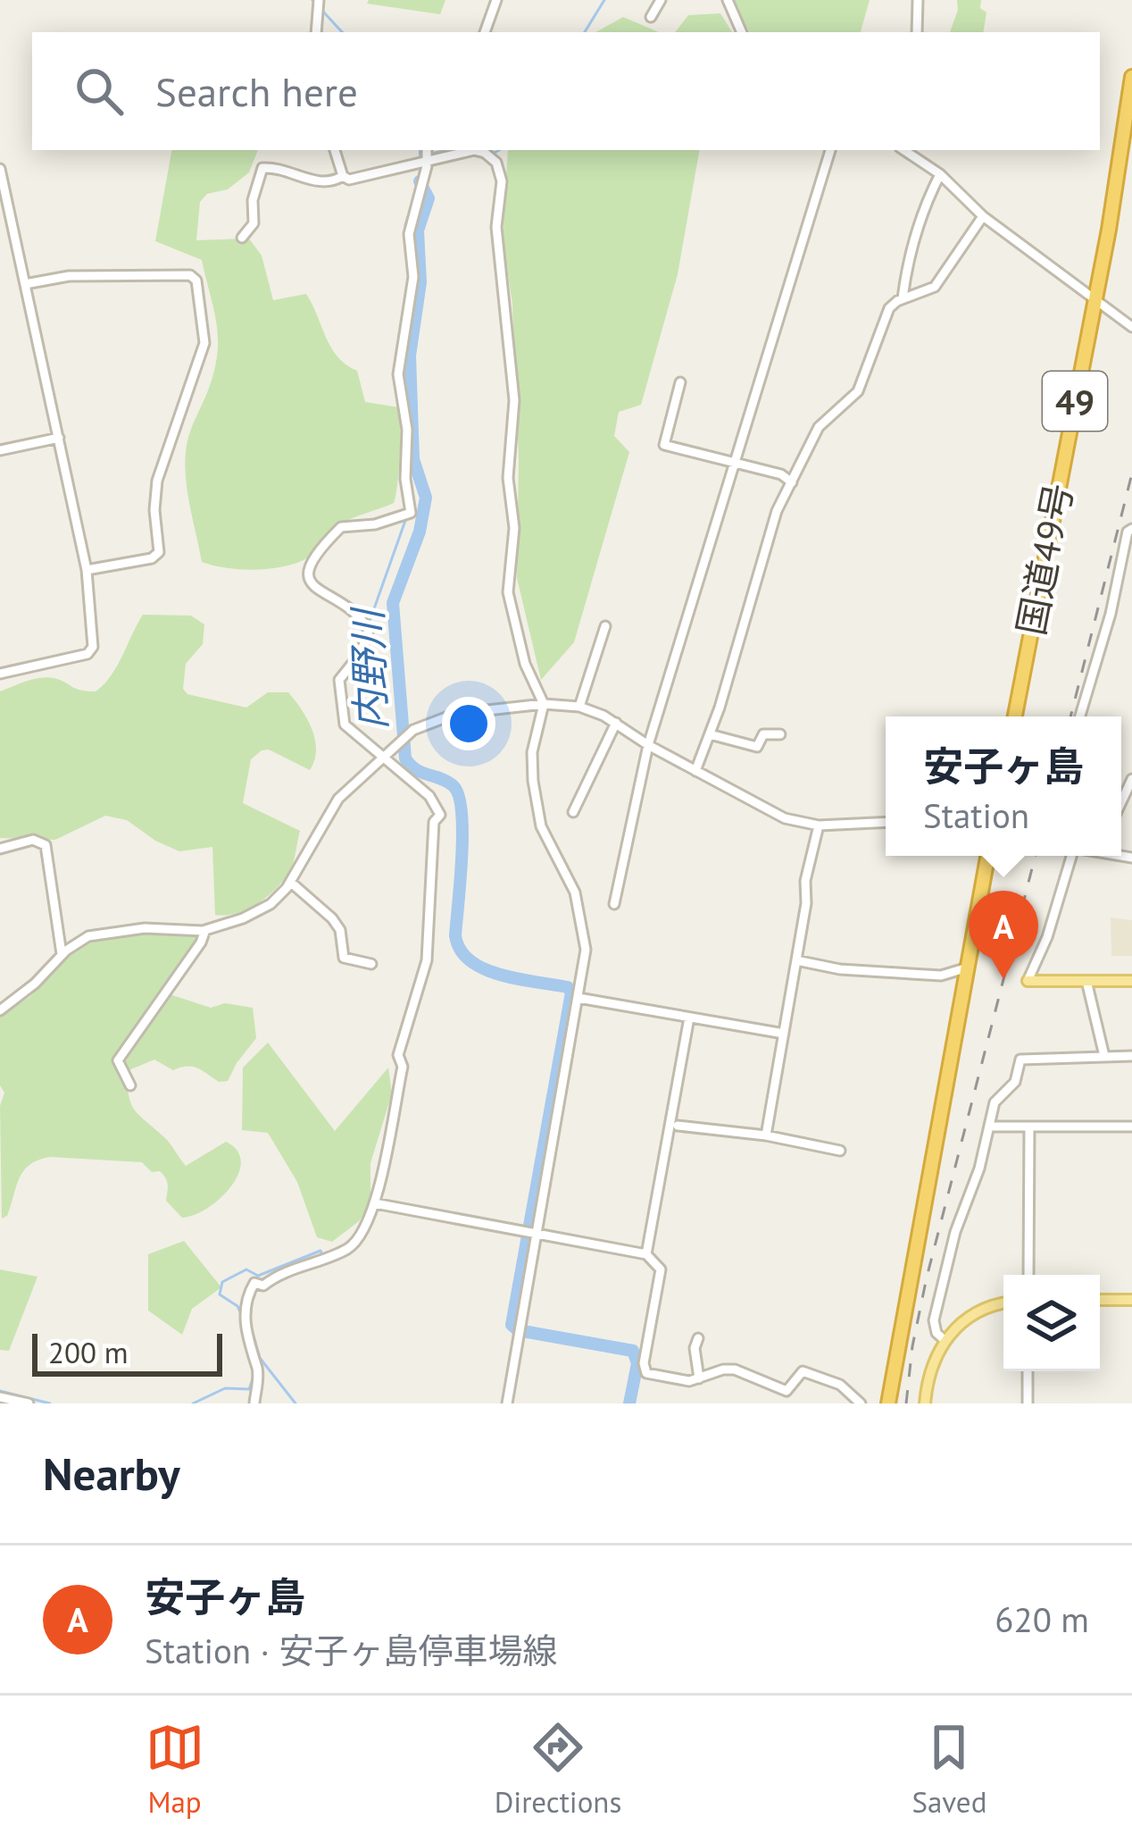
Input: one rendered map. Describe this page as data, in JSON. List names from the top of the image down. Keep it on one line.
{"streets":{"highway":["49","国道49号"]},"water":["内野川"],"scale_bar":"200 m","page":{"search":"Search here","popup":["安子ヶ島","Station"],"pins":"A","scale":"200 m","heading":"Nearby","list":[{"mark":"A","name":"安子ヶ島","note":"Station · 安子ヶ島停車場線","value":"620 m"}],"nav":["Map","Directions","Saved"]}}
